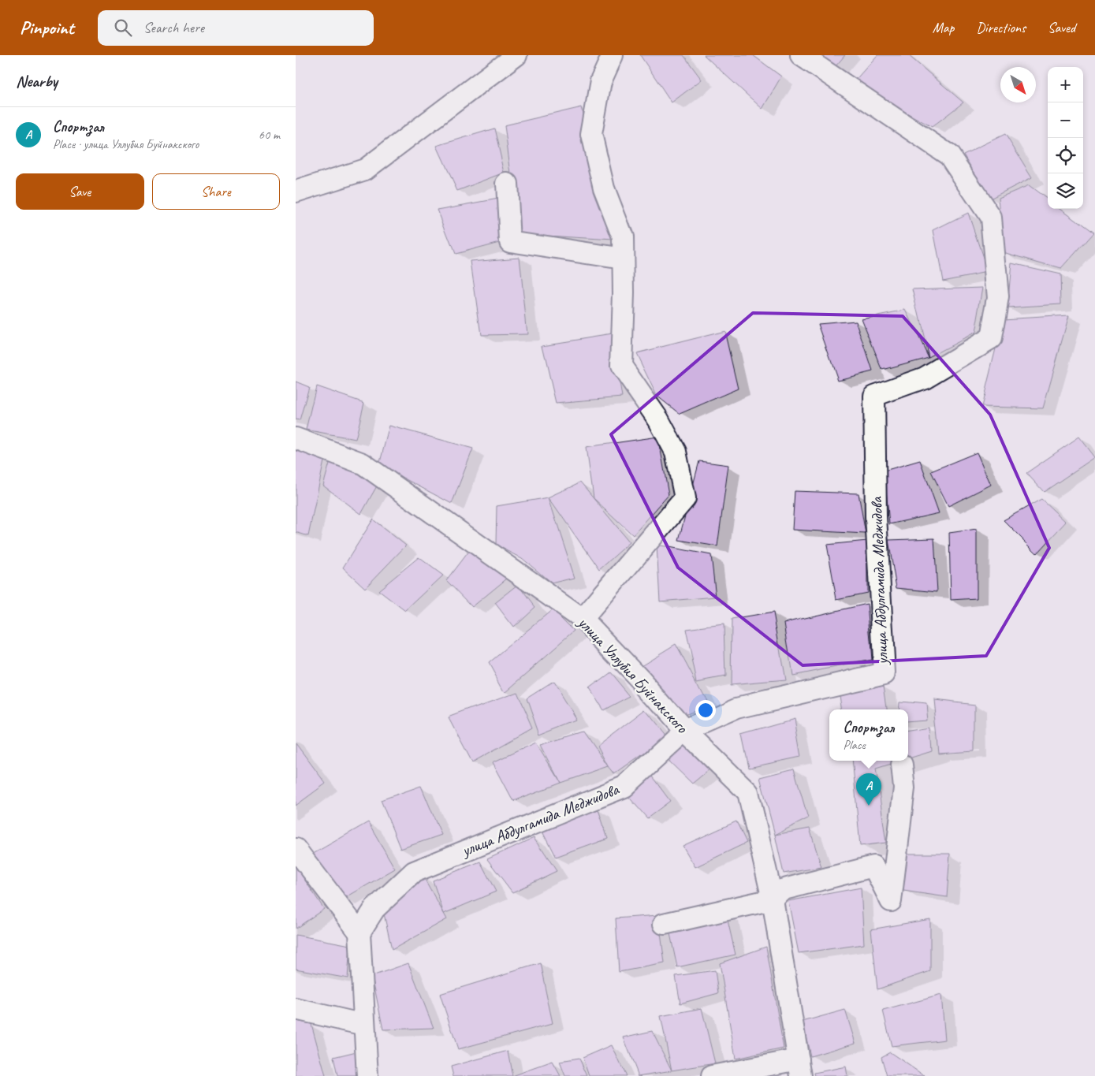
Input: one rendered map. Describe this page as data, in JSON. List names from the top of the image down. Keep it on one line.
{"streets":{"street":["улица Абдулгамида Меджидова","улица Уллубия Буйнакского"]},"crossings":[["улица Абдулгамида Меджидова","улица Уллубия Буйнакского"]],"north":"bottom right","page":{"header":"Pinpoint","search":"Search here","nav":["Map","Directions","Saved"],"heading":"Nearby","map_buttons":["+","−"],"list":[{"mark":"A","name":"Спортзал","note":"Place · улица Уллубия Буйнакского","value":"60 m"}],"buttons":["Save","Share"],"popup":["Спортзал","Place"],"pins":"A"}}
